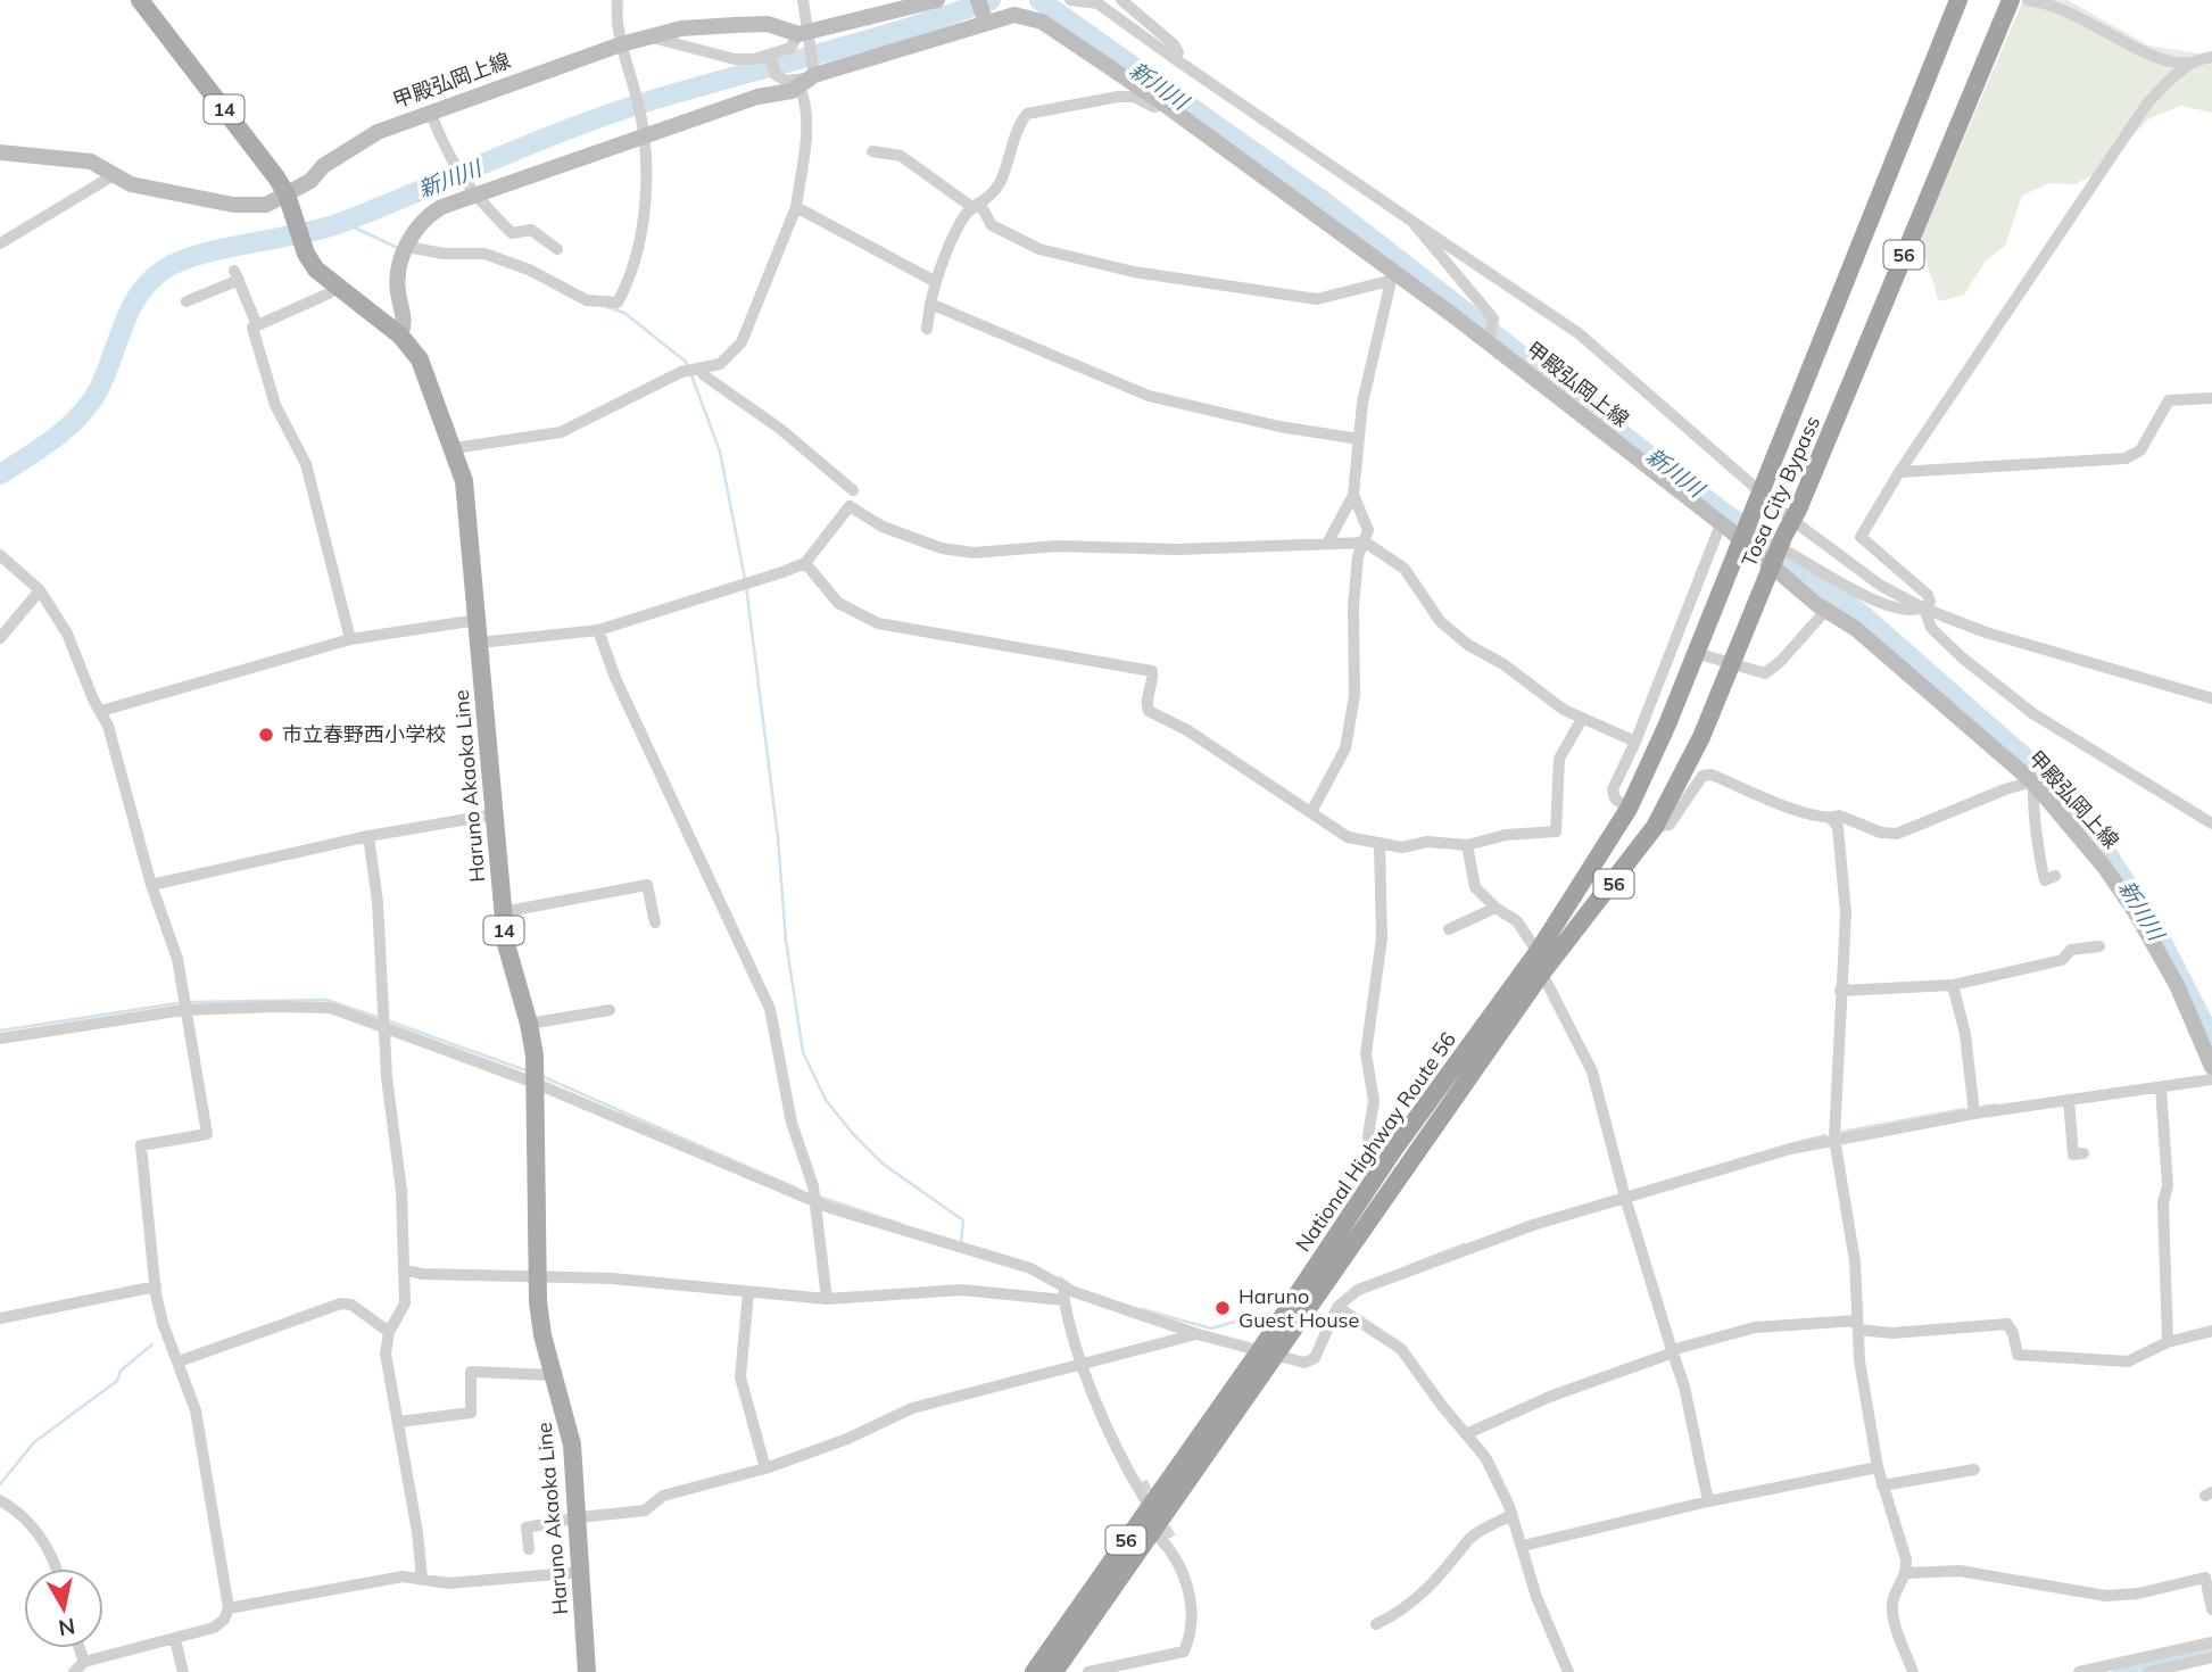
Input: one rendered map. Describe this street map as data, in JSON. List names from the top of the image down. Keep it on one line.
{"streets":{"highway":["56","Tosa City Bypass","National Highway Route 56"],"main road":["甲殿弘岡上線","14","Haruno Akaoka Line"]},"crossings":[["甲殿弘岡上線","Haruno Akaoka Line"],["Tosa City Bypass","National Highway Route 56"]],"water":["新川川"],"places":["市立春野西小学校","Haruno Guest House"],"north":"bottom"}
